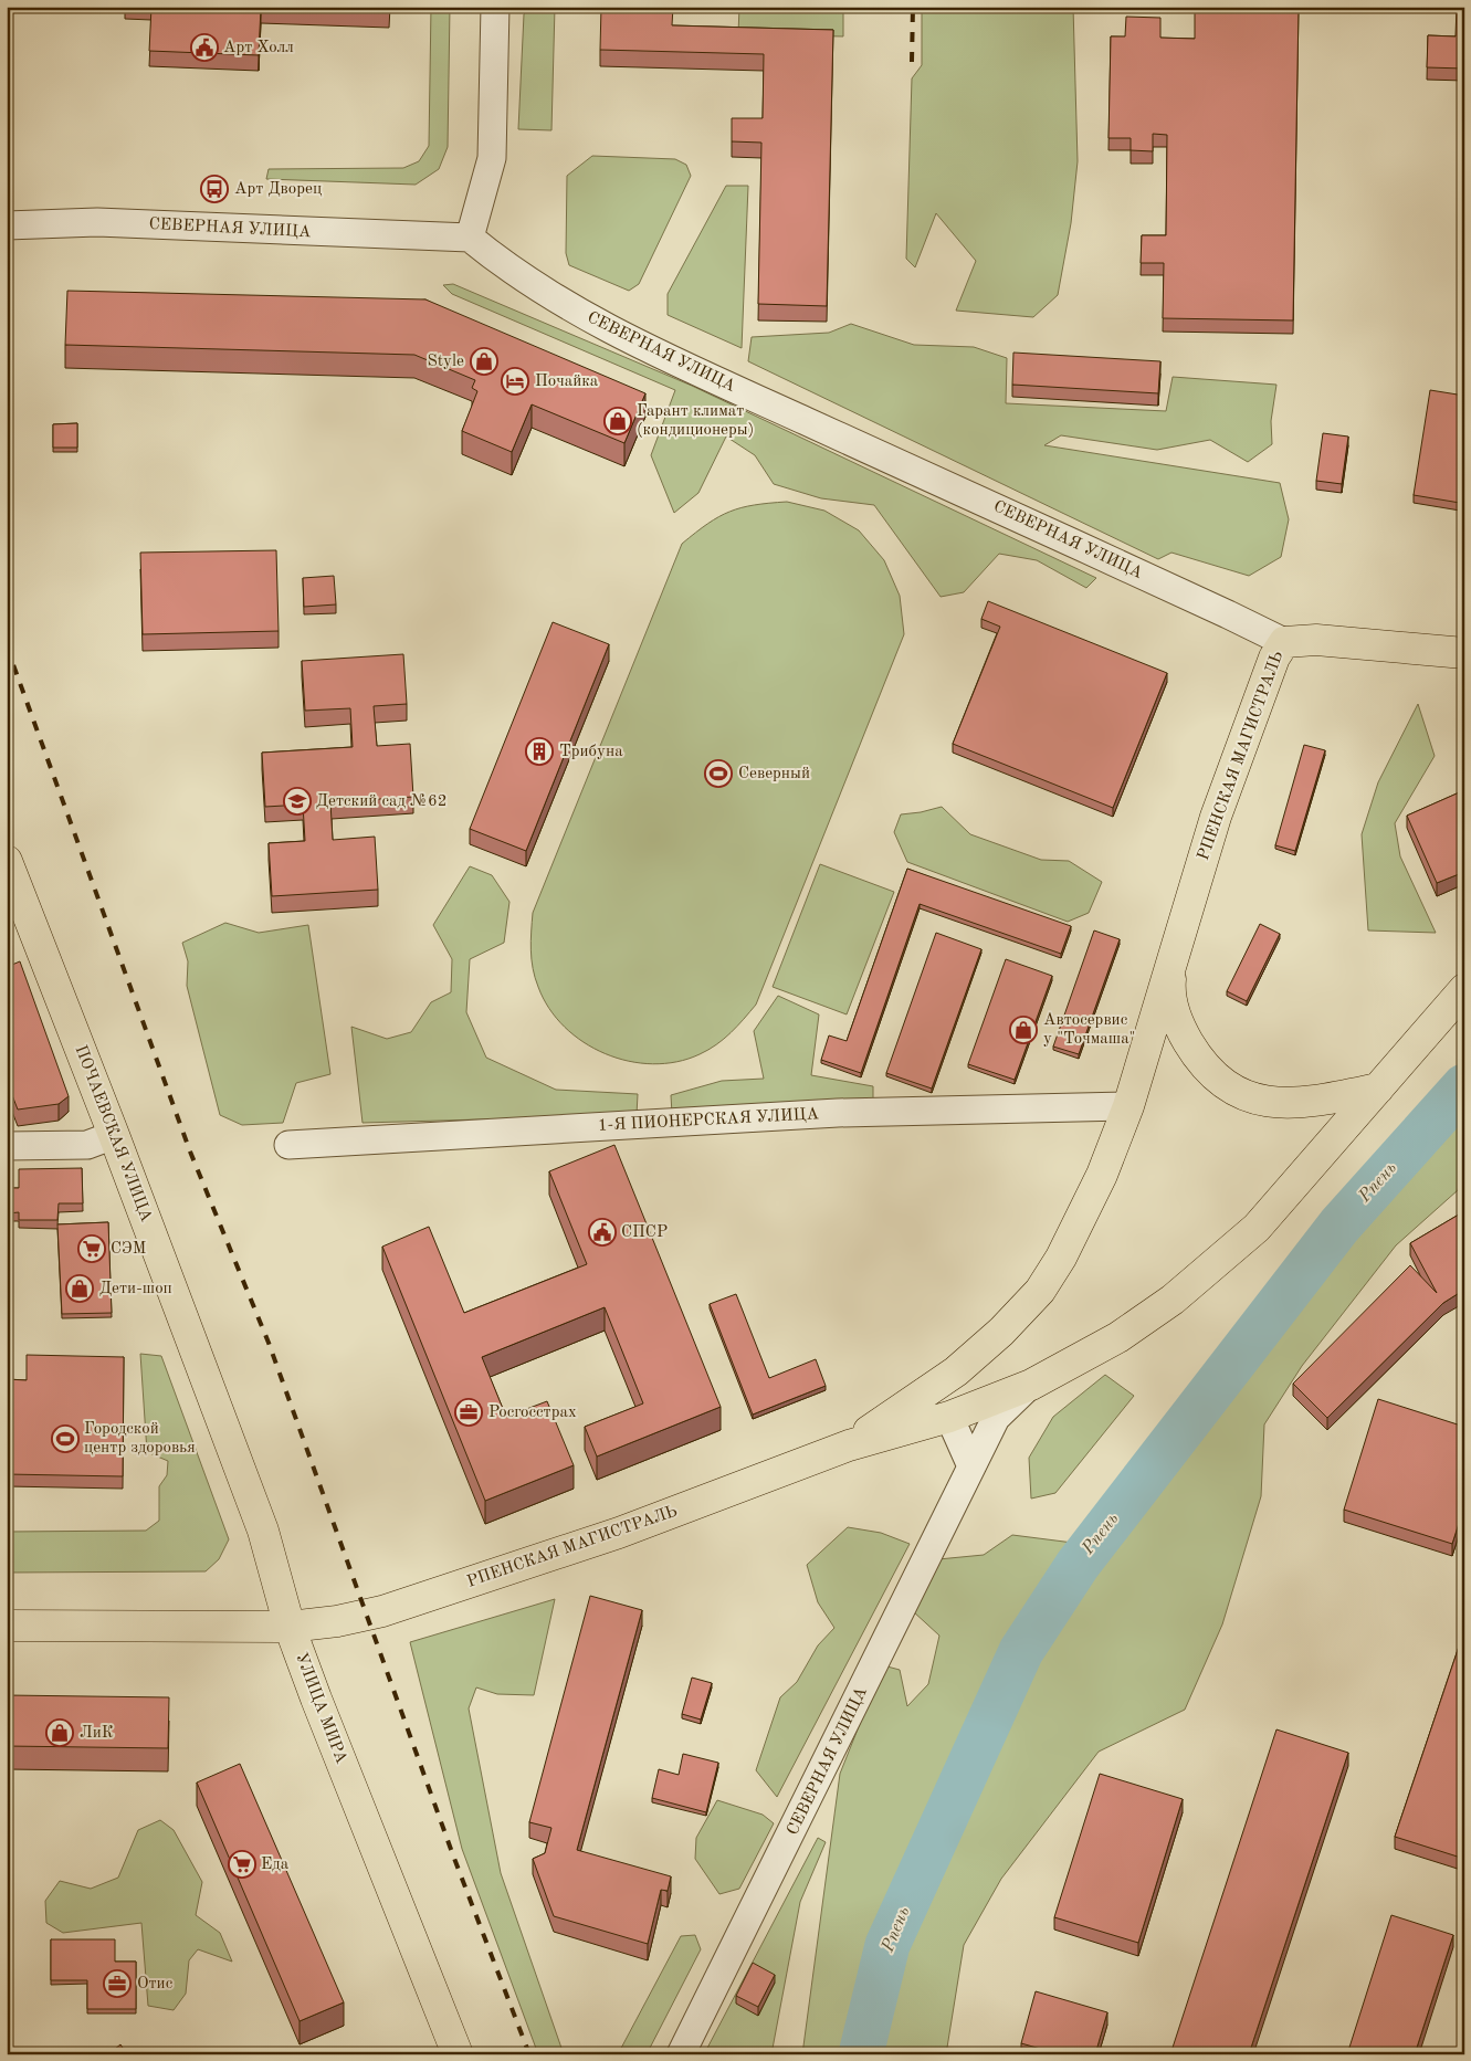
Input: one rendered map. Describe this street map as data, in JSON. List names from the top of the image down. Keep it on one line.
{"streets":{"main road":["РПЕНСКАЯ МАГИСТРАЛЬ","ПОЧАЕВСКАЯ УЛИЦА","УЛИЦА МИРА"],"street":["СЕВЕРНАЯ УЛИЦА","1-Я ПИОНЕРСКАЯ УЛИЦА"]},"crossings":[["СЕВЕРНАЯ УЛИЦА","РПЕНСКАЯ МАГИСТРАЛЬ"],["РПЕНСКАЯ МАГИСТРАЛЬ","1-Я ПИОНЕРСКАЯ УЛИЦА"],["РПЕНСКАЯ МАГИСТРАЛЬ","ПОЧАЕВСКАЯ УЛИЦА"],["РПЕНСКАЯ МАГИСТРАЛЬ","УЛИЦА МИРА"],["ПОЧАЕВСКАЯ УЛИЦА","УЛИЦА МИРА"]],"water":["Рпень"],"places":{"public building":["Арт Холл","СПСР"],"bus stop":["Арт Дворец"],"shop":["Style","Гарант климат (кондиционеры)","Автосервис у \"Точмаша\"","Дети-шоп","ЛиК"],"hotel":["Почайка"],"building":["Трибуна"],"sports":["Северный","Городской центр здоровья"],"school or university":["Детский сад №62"],"supermarket":["СЭМ","Еда"],"office":["Росгосстрах","Отис"]}}
